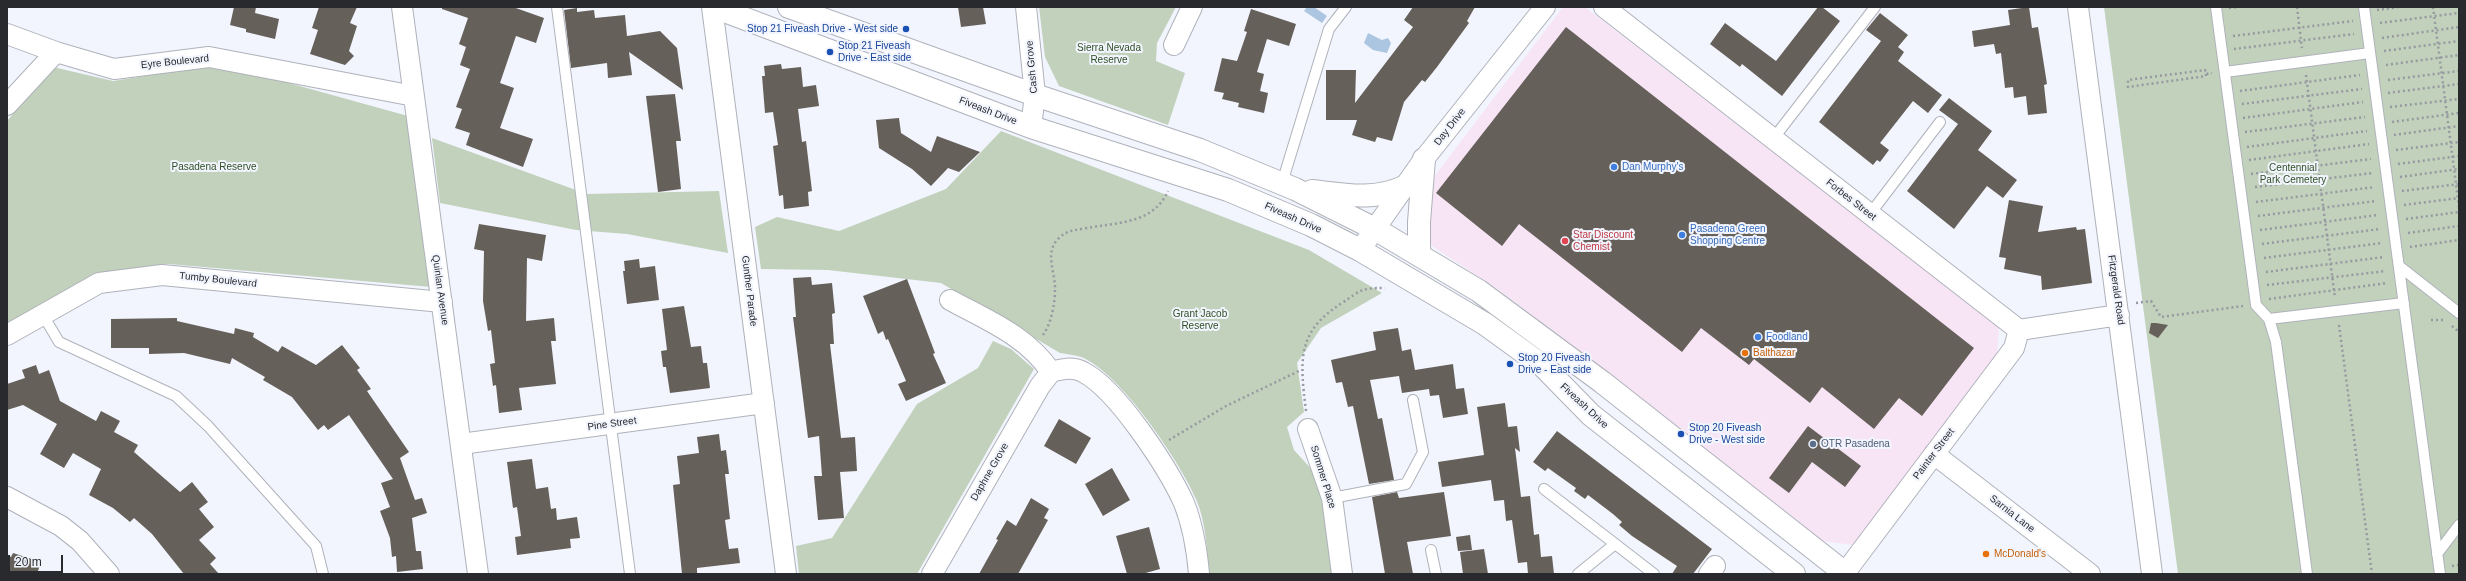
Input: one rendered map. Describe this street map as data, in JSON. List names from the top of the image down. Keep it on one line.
{"streets":{"main road":["Fiveash Drive"],"street":["Eyre Boulevard","Cash Grove","Day Drive","Forbes Street","Tumby Boulevard","Quinlan Avenue","Fitzgerald Road","Gunther Parade","Pine Street","Painter Street","Daphne Grove","Sommer Place","Sarnia Lane"]},"crossings":[["Eyre Boulevard","Quinlan Avenue"],["Cash Grove","Fiveash Drive"],["Fiveash Drive","Day Drive"],["Fiveash Drive","Gunther Parade"],["Forbes Street","Painter Street"],["Tumby Boulevard","Quinlan Avenue"],["Quinlan Avenue","Pine Street"],["Gunther Parade","Pine Street"],["Painter Street","Sarnia Lane"]],"parks":["Sierra Nevada Reserve","Pasadena Reserve","Centennial Park Cemetery","Grant Jacob Reserve"],"places":["Stop 21 Fiveash Drive - West side","Stop 21 Fiveash Drive - East side","Dan Murphy's","Pasadena Green Shopping Centre","Star Discount Chemist","Foodland","Balthazar","Stop 20 Fiveash Drive - East side","Stop 20 Fiveash Drive - West side","OTR Pasadena","McDonald's"],"scale_bar":"20 m"}
